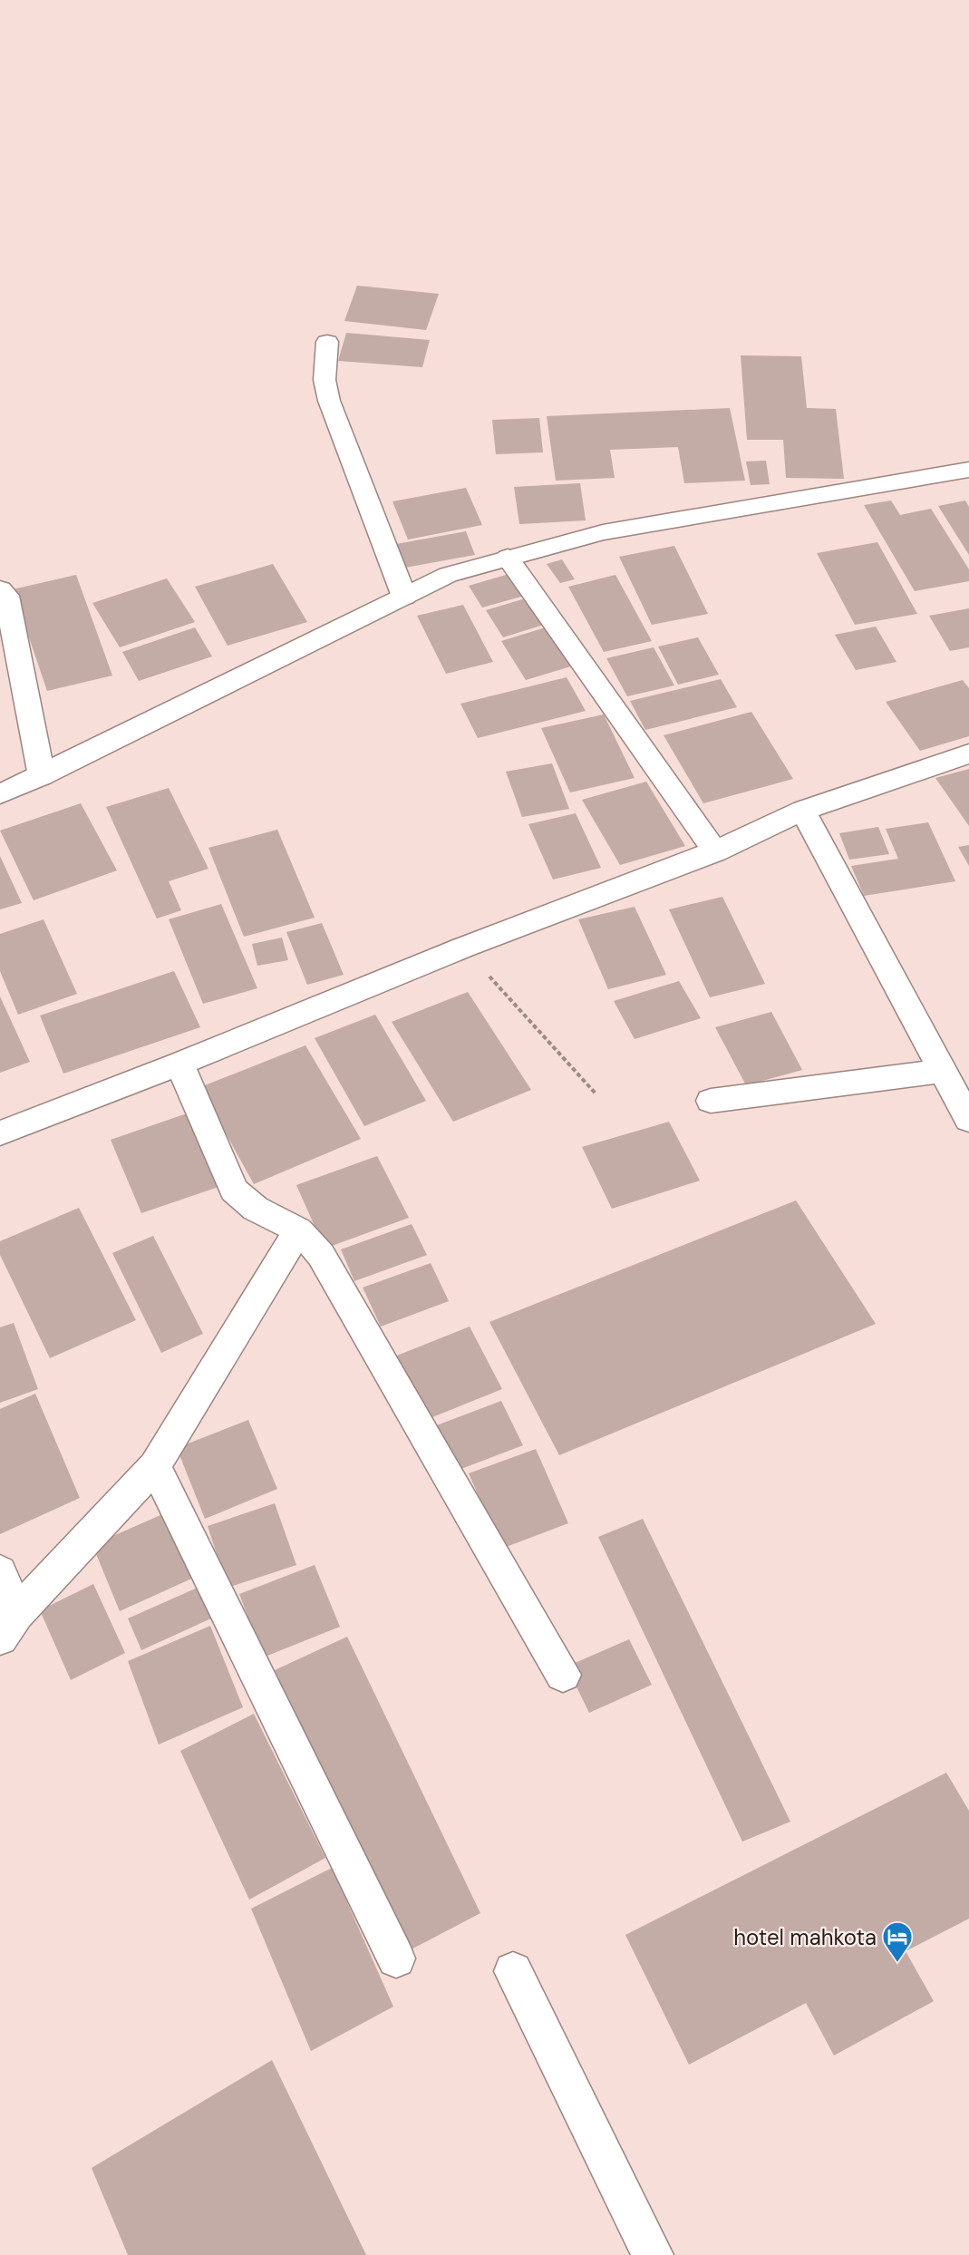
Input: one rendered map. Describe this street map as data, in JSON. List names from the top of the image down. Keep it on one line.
{"places":{"hotel":["hotel mahkota"]}}
